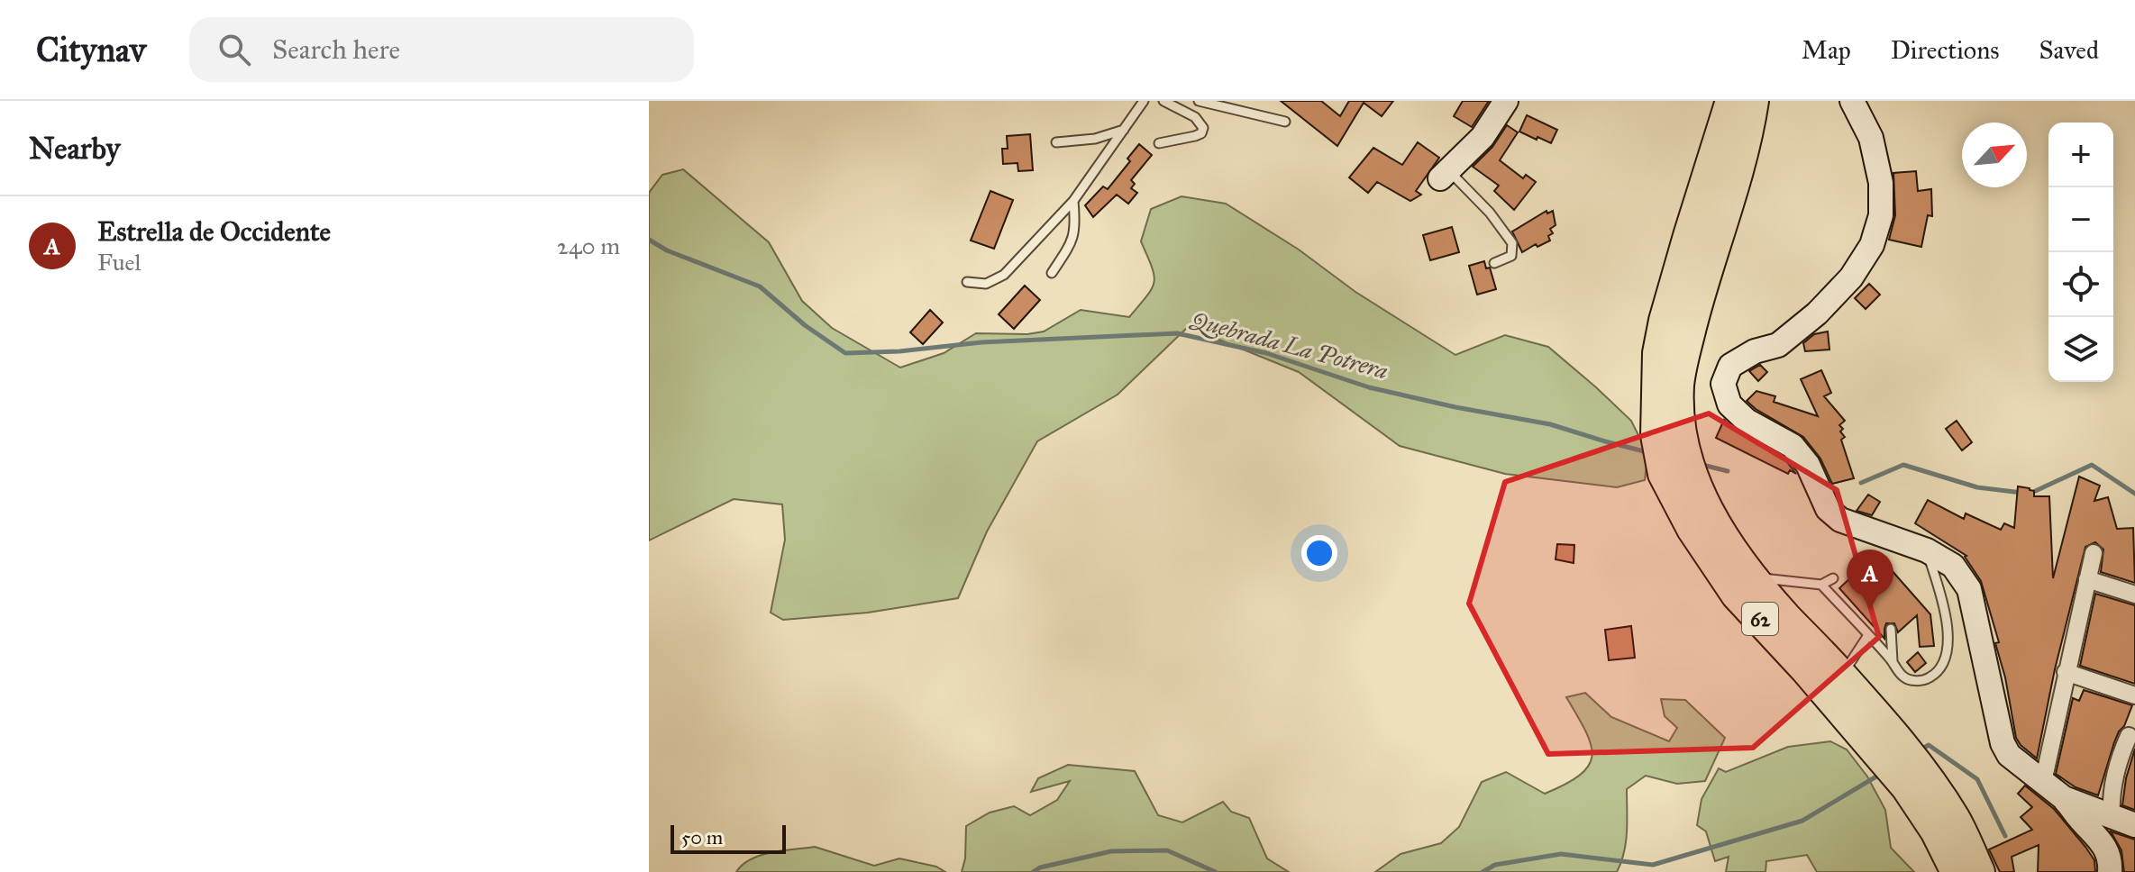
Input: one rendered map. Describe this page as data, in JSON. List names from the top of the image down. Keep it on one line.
{"streets":{"highway":["62"]},"water":["Quebrada La Potrera"],"scale_bar":"50 m","north":"top right","page":{"header":"Citynav","search":"Search here","nav":["Map","Directions","Saved"],"heading":"Nearby","map_buttons":["+","−"],"list":[{"mark":"A","name":"Estrella de Occidente","note":"Fuel","value":"240 m"}],"pins":"A","scale":"50 m"}}
